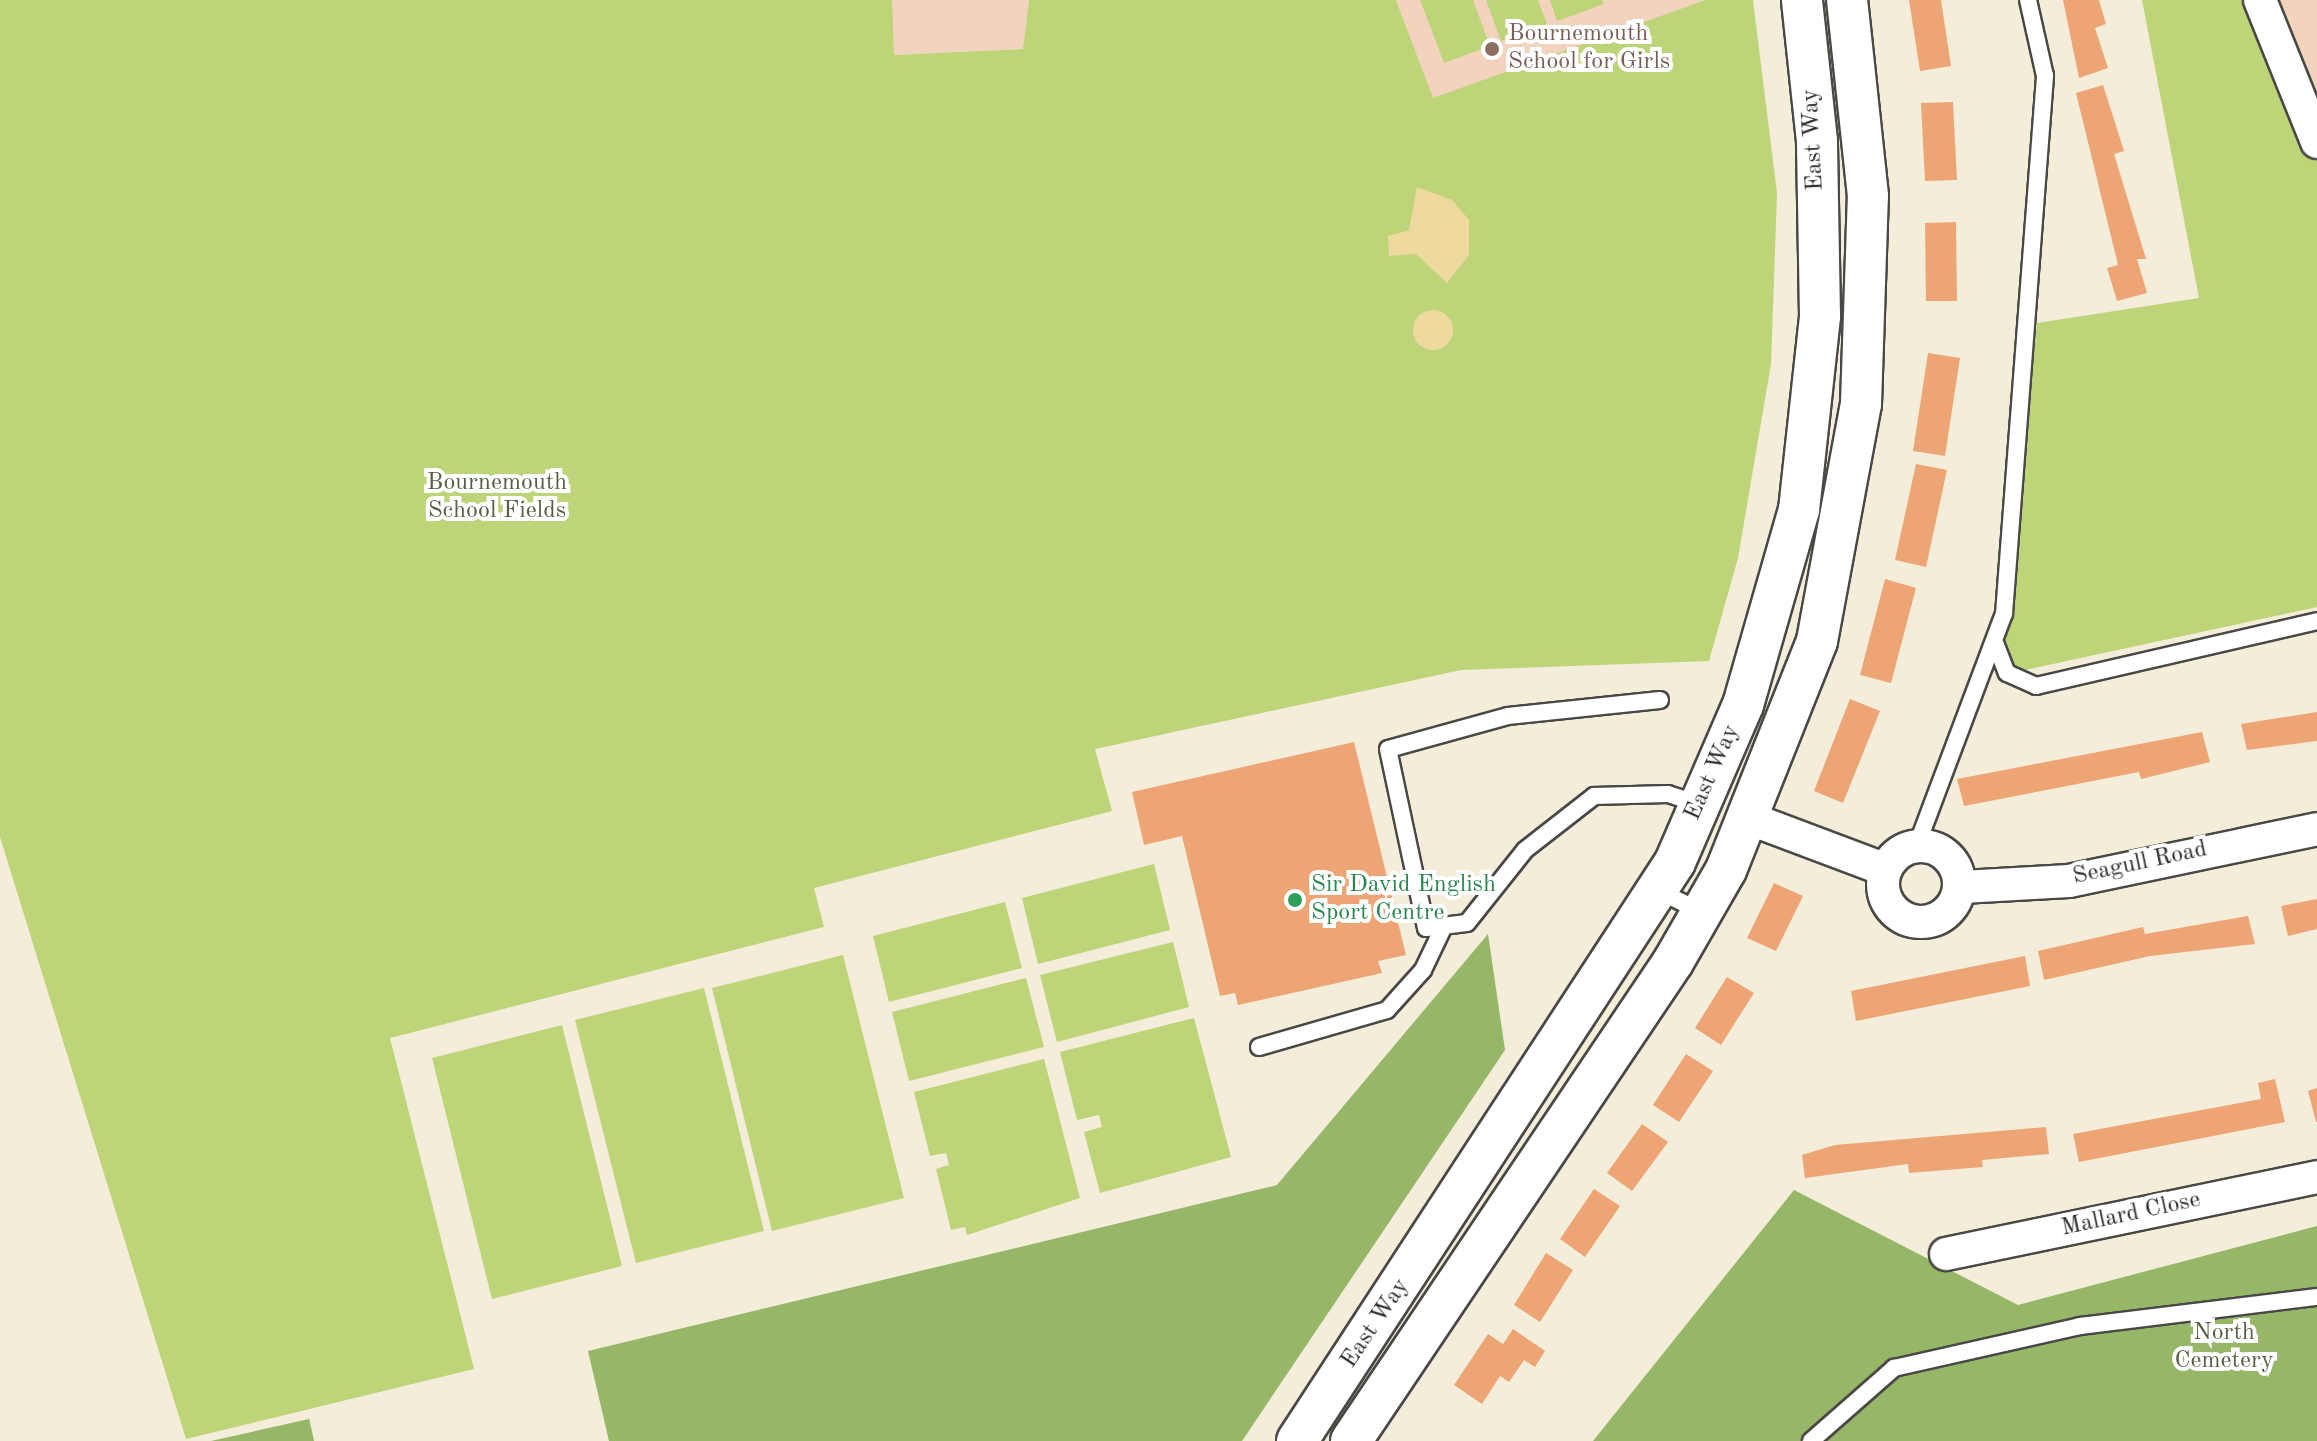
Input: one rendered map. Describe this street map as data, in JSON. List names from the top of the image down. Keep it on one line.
{"streets":{"street":["East Way","Seagull Road","Mallard Close"]},"parks":["Bournemouth School Fields","North Cemetery"],"places":["Bournemouth School for Girls","Sir David English Sport Centre"]}
